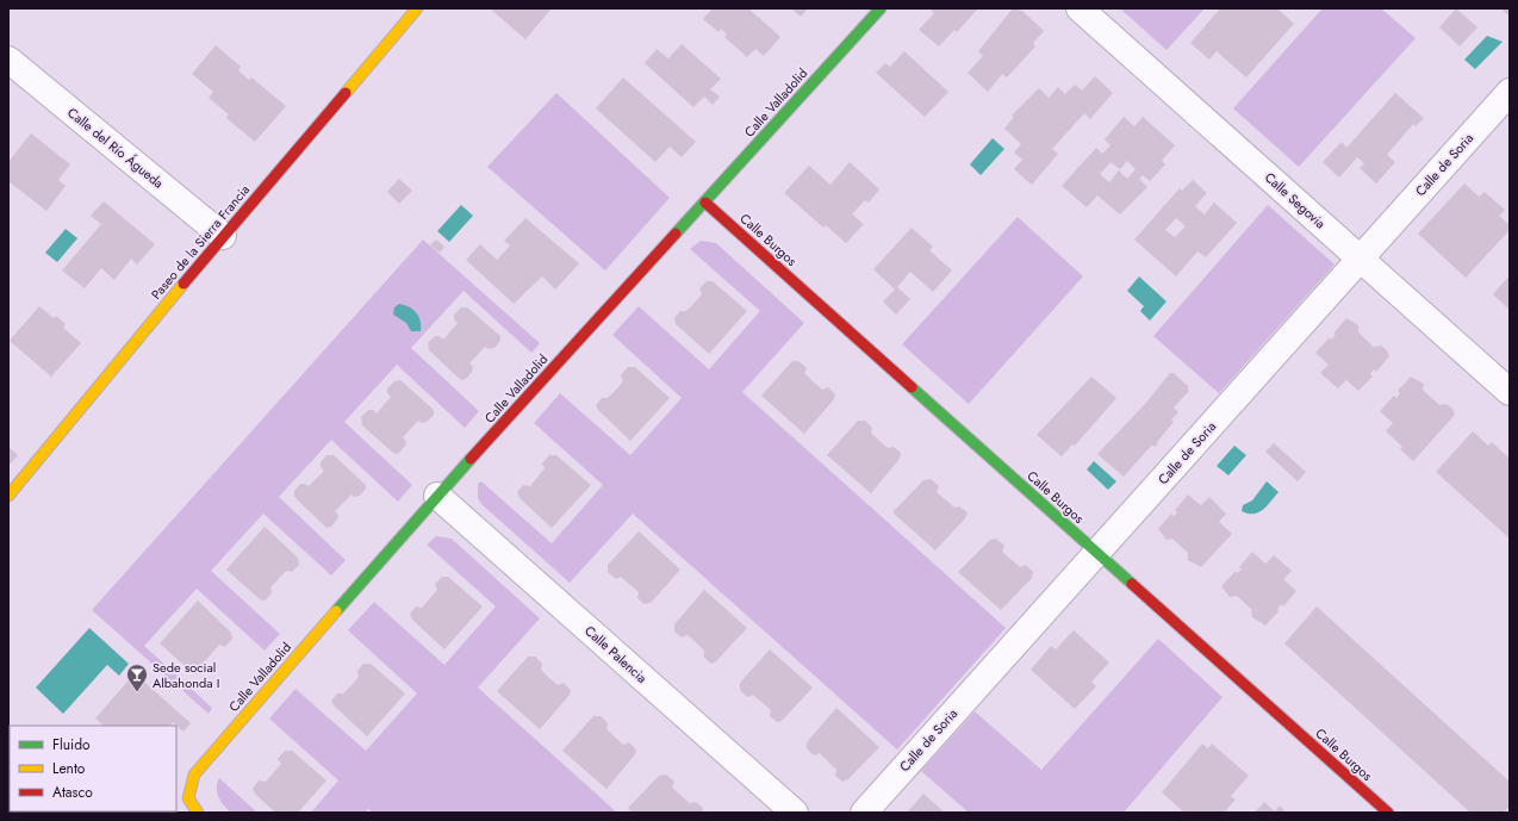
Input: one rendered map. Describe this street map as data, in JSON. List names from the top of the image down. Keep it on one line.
{"streets":{"street":["Calle Valladolid","Calle del Río Águeda","Calle de Soria","Calle Segovia","Calle Burgos","Paseo de la Sierra Francia","Calle Palencia"]},"crossings":[["Calle Valladolid","Calle Burgos"],["Calle Valladolid","Calle Palencia"],["Calle del Río Águeda","Paseo de la Sierra Francia"],["Calle de Soria","Calle Segovia"],["Calle de Soria","Calle Burgos"]],"places":{"bar":["Sede social Albahonda I"]},"legend":["Fluido","Lento","Atasco"]}
